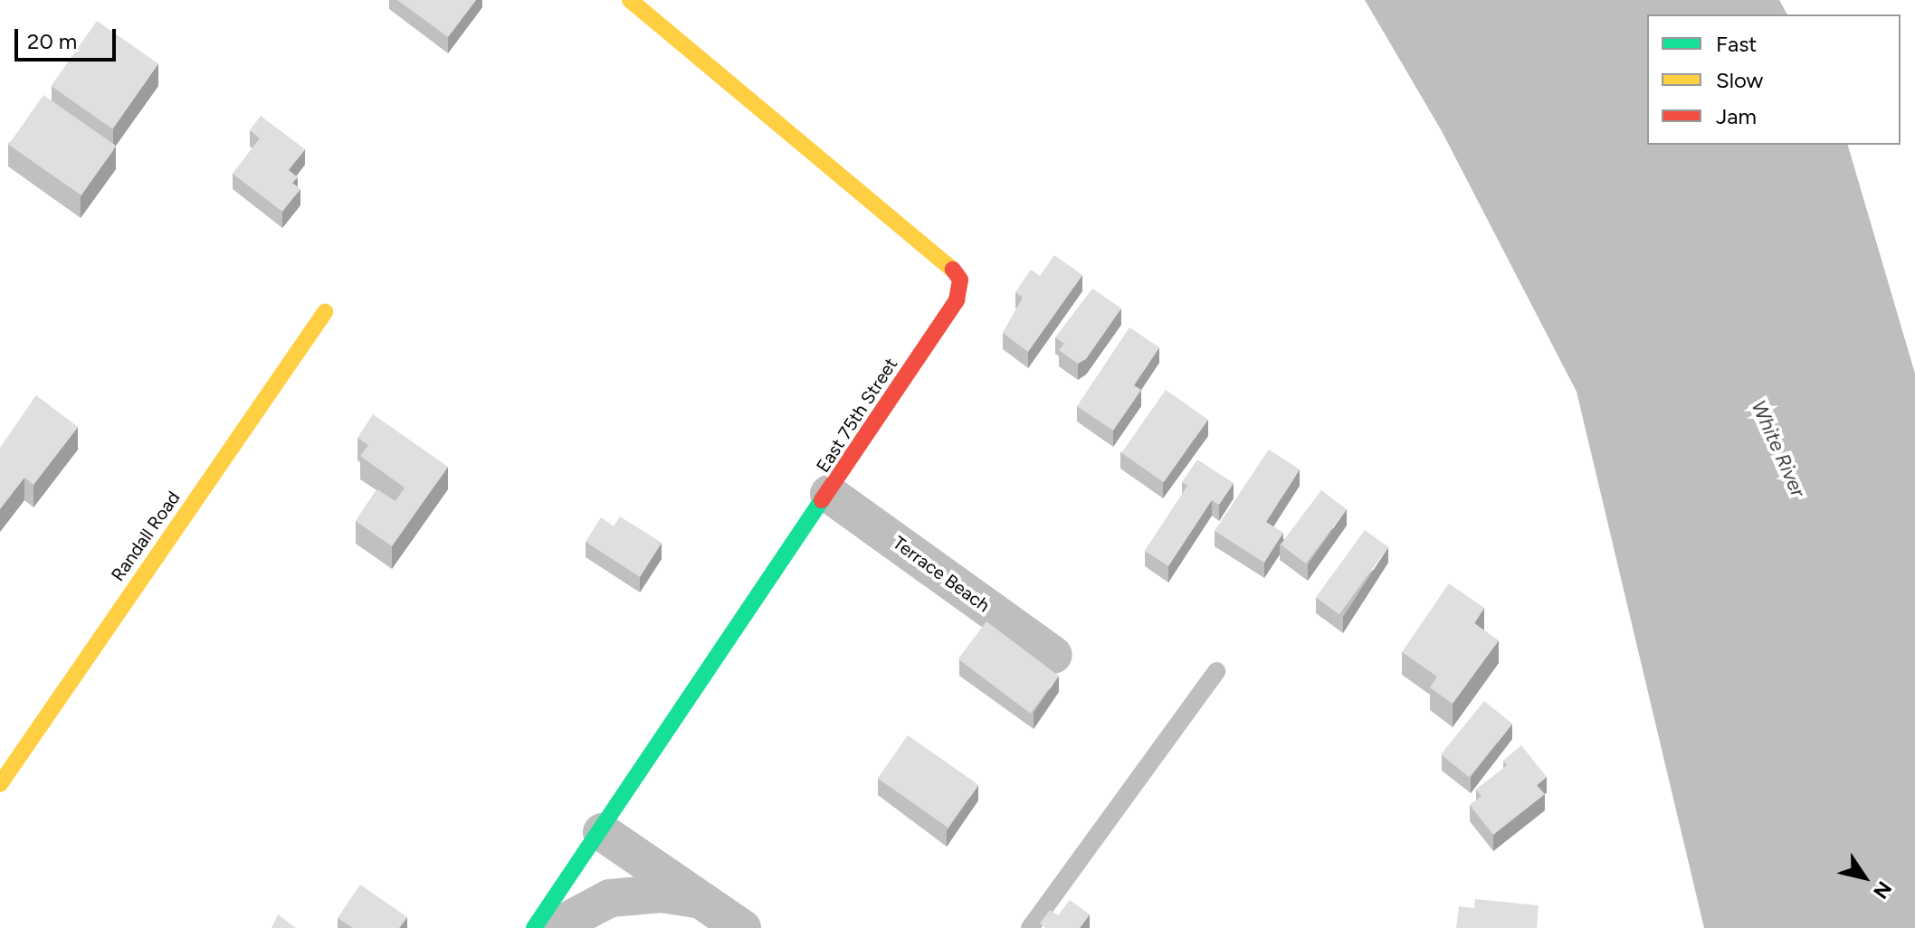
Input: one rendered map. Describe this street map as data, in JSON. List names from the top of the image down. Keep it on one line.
{"streets":{"street":["East 75th Street","Randall Road","Terrace Beach"]},"crossings":[["East 75th Street","Terrace Beach"]],"water":["White River"],"legend":["Fast","Slow","Jam"],"scale_bar":"20 m","north":"bottom right"}
